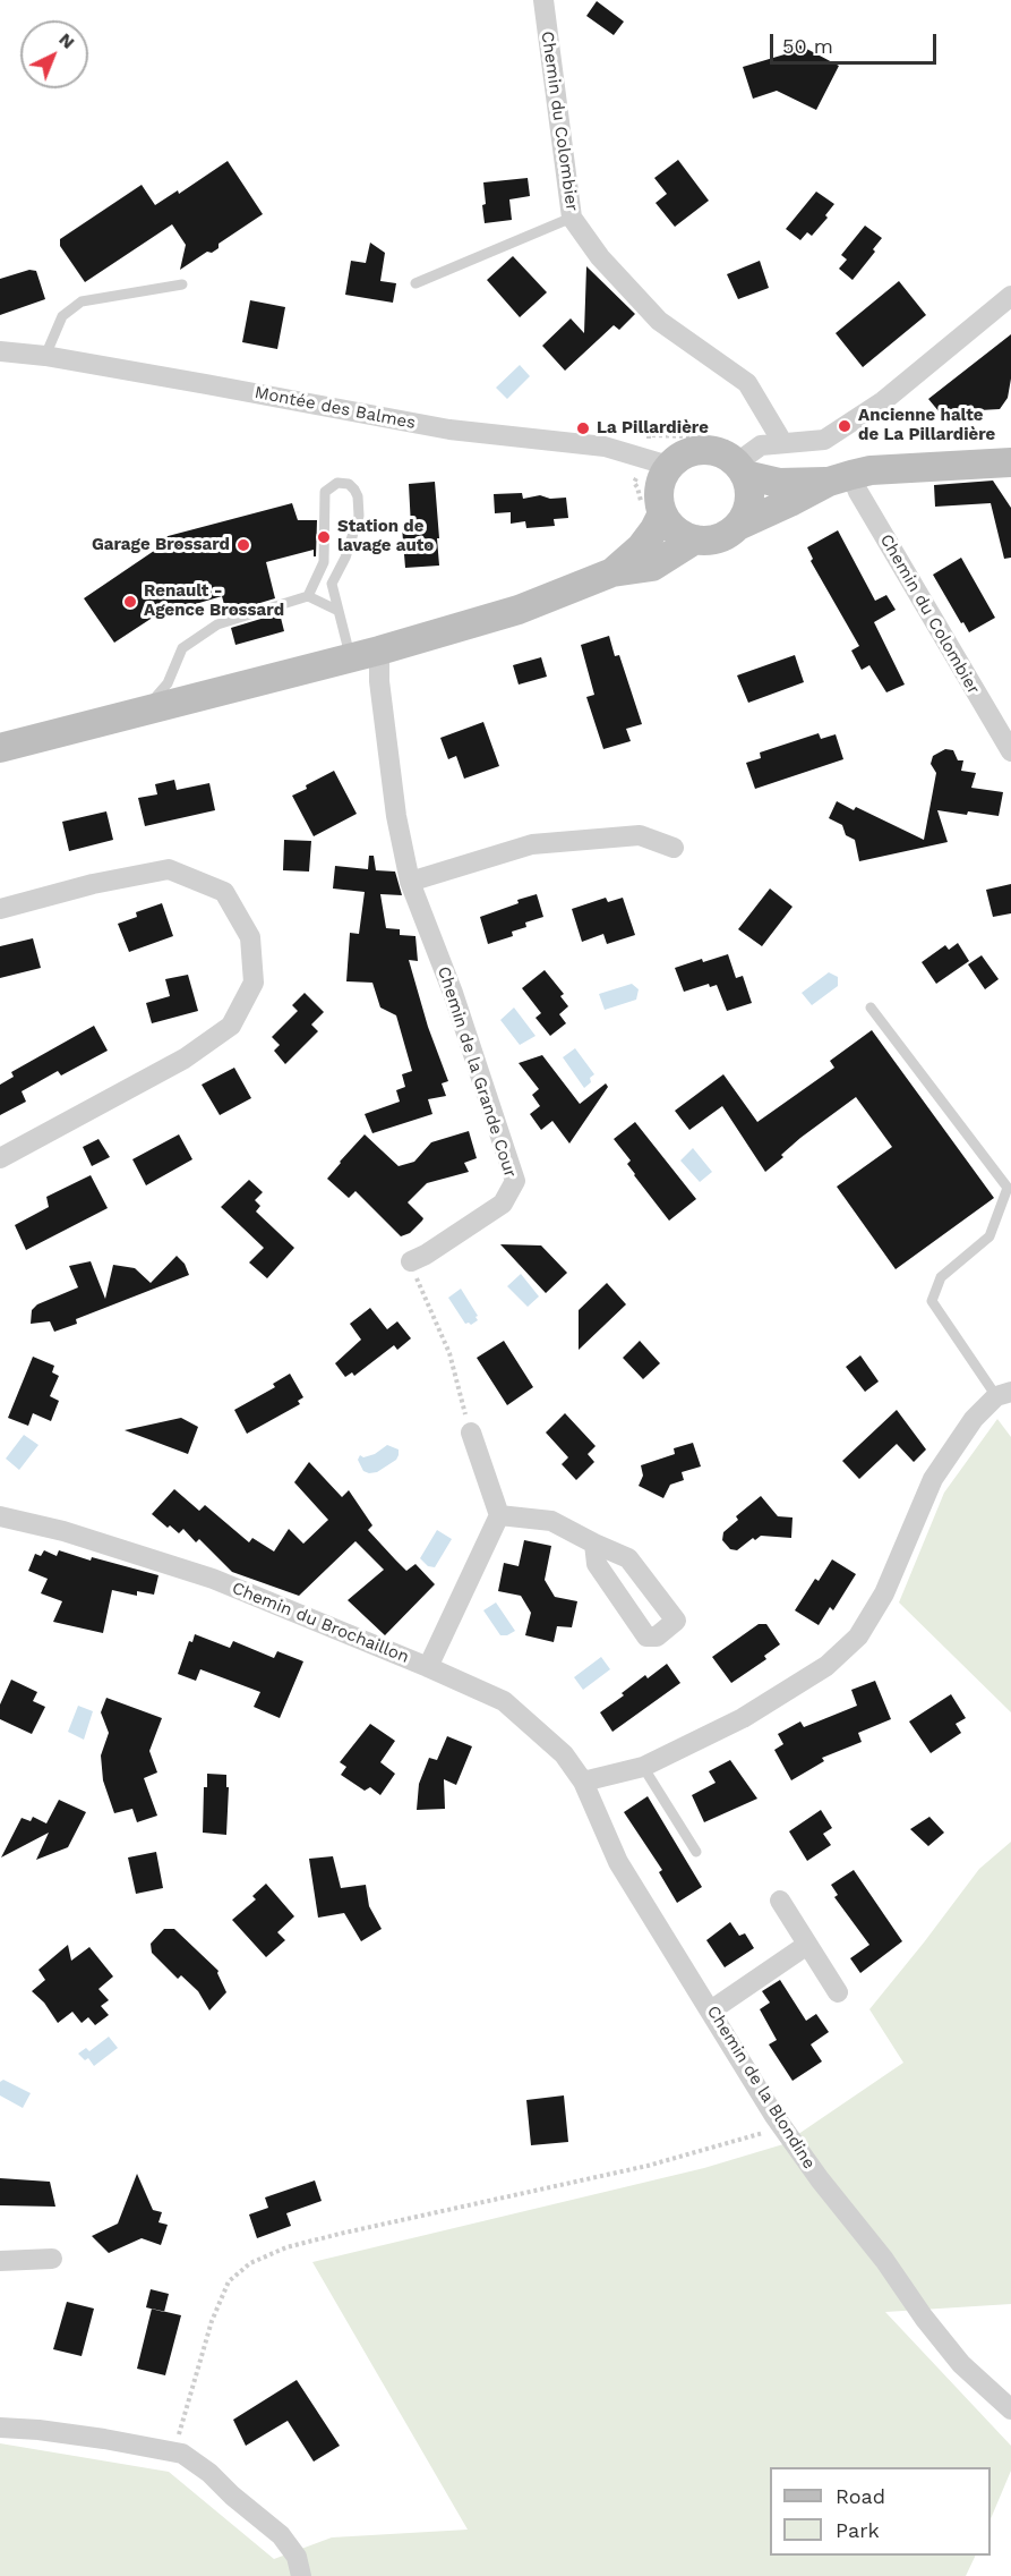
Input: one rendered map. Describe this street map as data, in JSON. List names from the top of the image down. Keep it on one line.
{"streets":{"street":["Chemin du Colombier","Montée des Balmes","Chemin de la Grande Cour","Chemin du Brochaillon","Chemin de la Blondine"]},"crossings":[["Chemin du Brochaillon","Chemin de la Blondine"]],"places":["Ancienne halte de La Pillardière","La Pillardière","Station de lavage auto","Garage Brossard","Renault - Agence Brossard"],"legend":["Road","Park"],"scale_bar":"50 m","north":"top right"}
